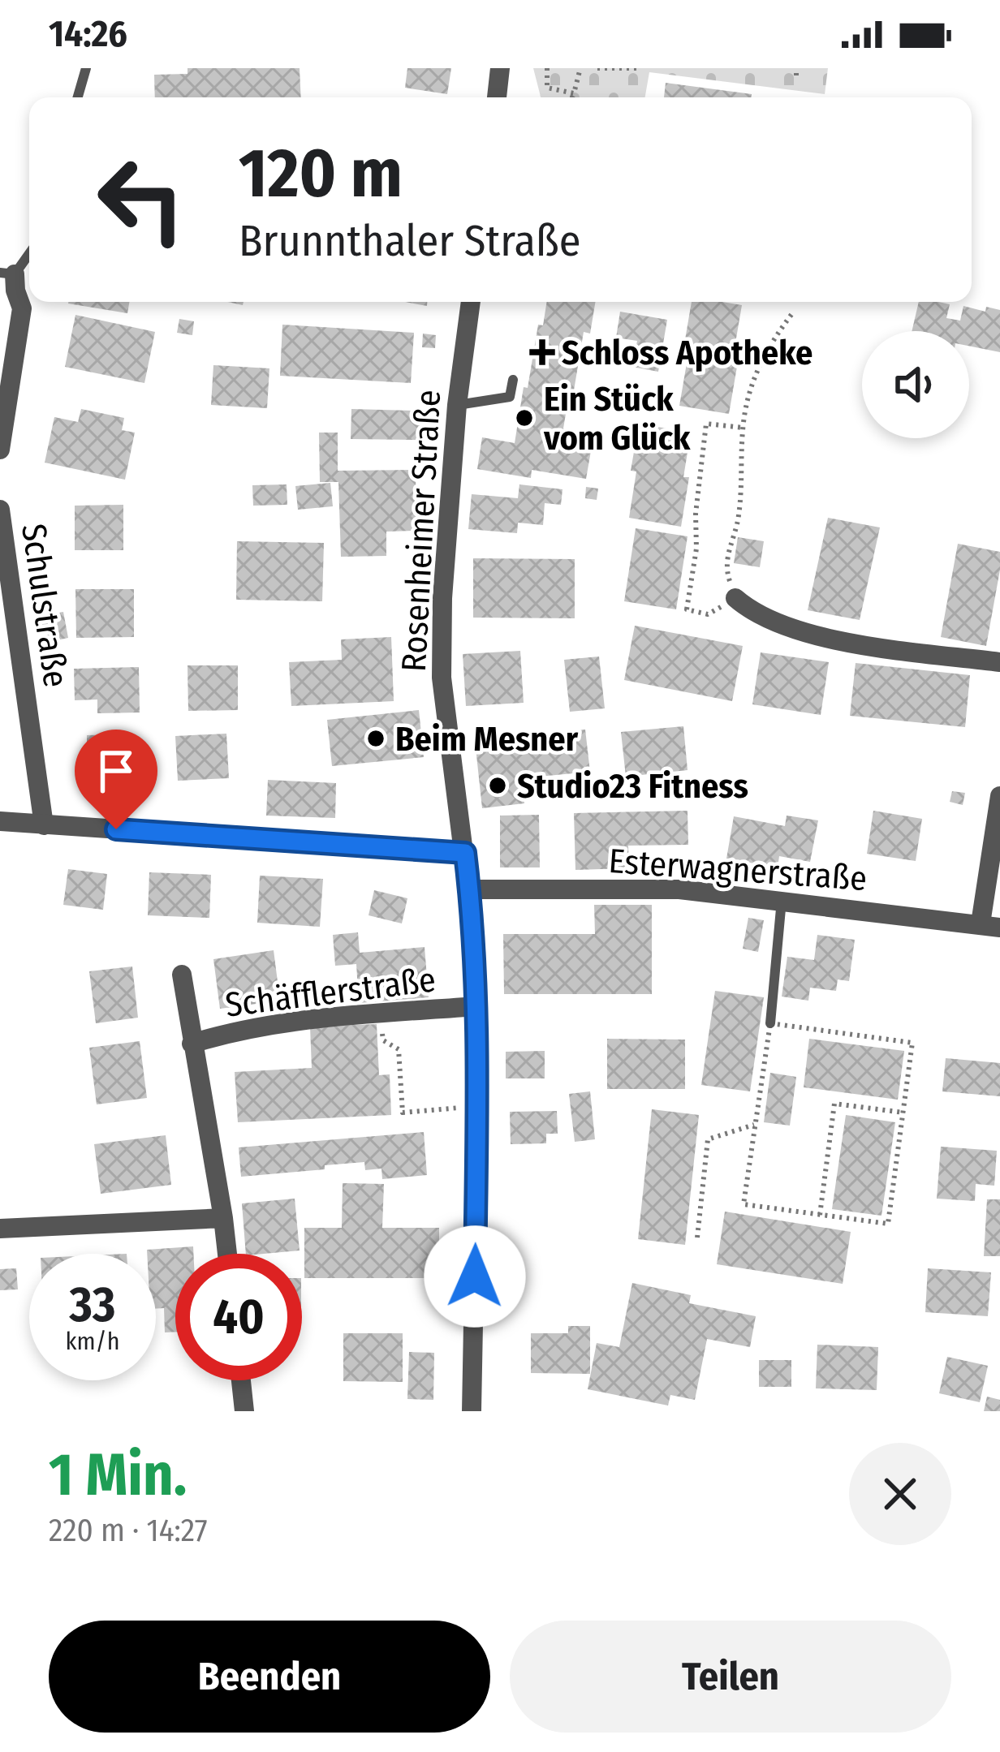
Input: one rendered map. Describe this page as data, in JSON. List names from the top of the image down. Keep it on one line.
{"streets":{"street":["Rosenheimer Straße","Schulstraße","Esterwagnerstraße","Schäfflerstraße"]},"crossings":[["Rosenheimer Straße","Esterwagnerstraße"],["Rosenheimer Straße","Schäfflerstraße"]],"places":{"health":["Schloss Apotheke"],"other":["Ein Stück vom Glück","Beim Mesner","Studio23 Fitness"]},"page":{"status":"14:26","turn":["120 m","Brunnthaler Straße"],"speed":"33 km/h","limit":"40","heading":["1 Min.","220 m · 14:27"],"buttons":["Beenden","Teilen"]}}
